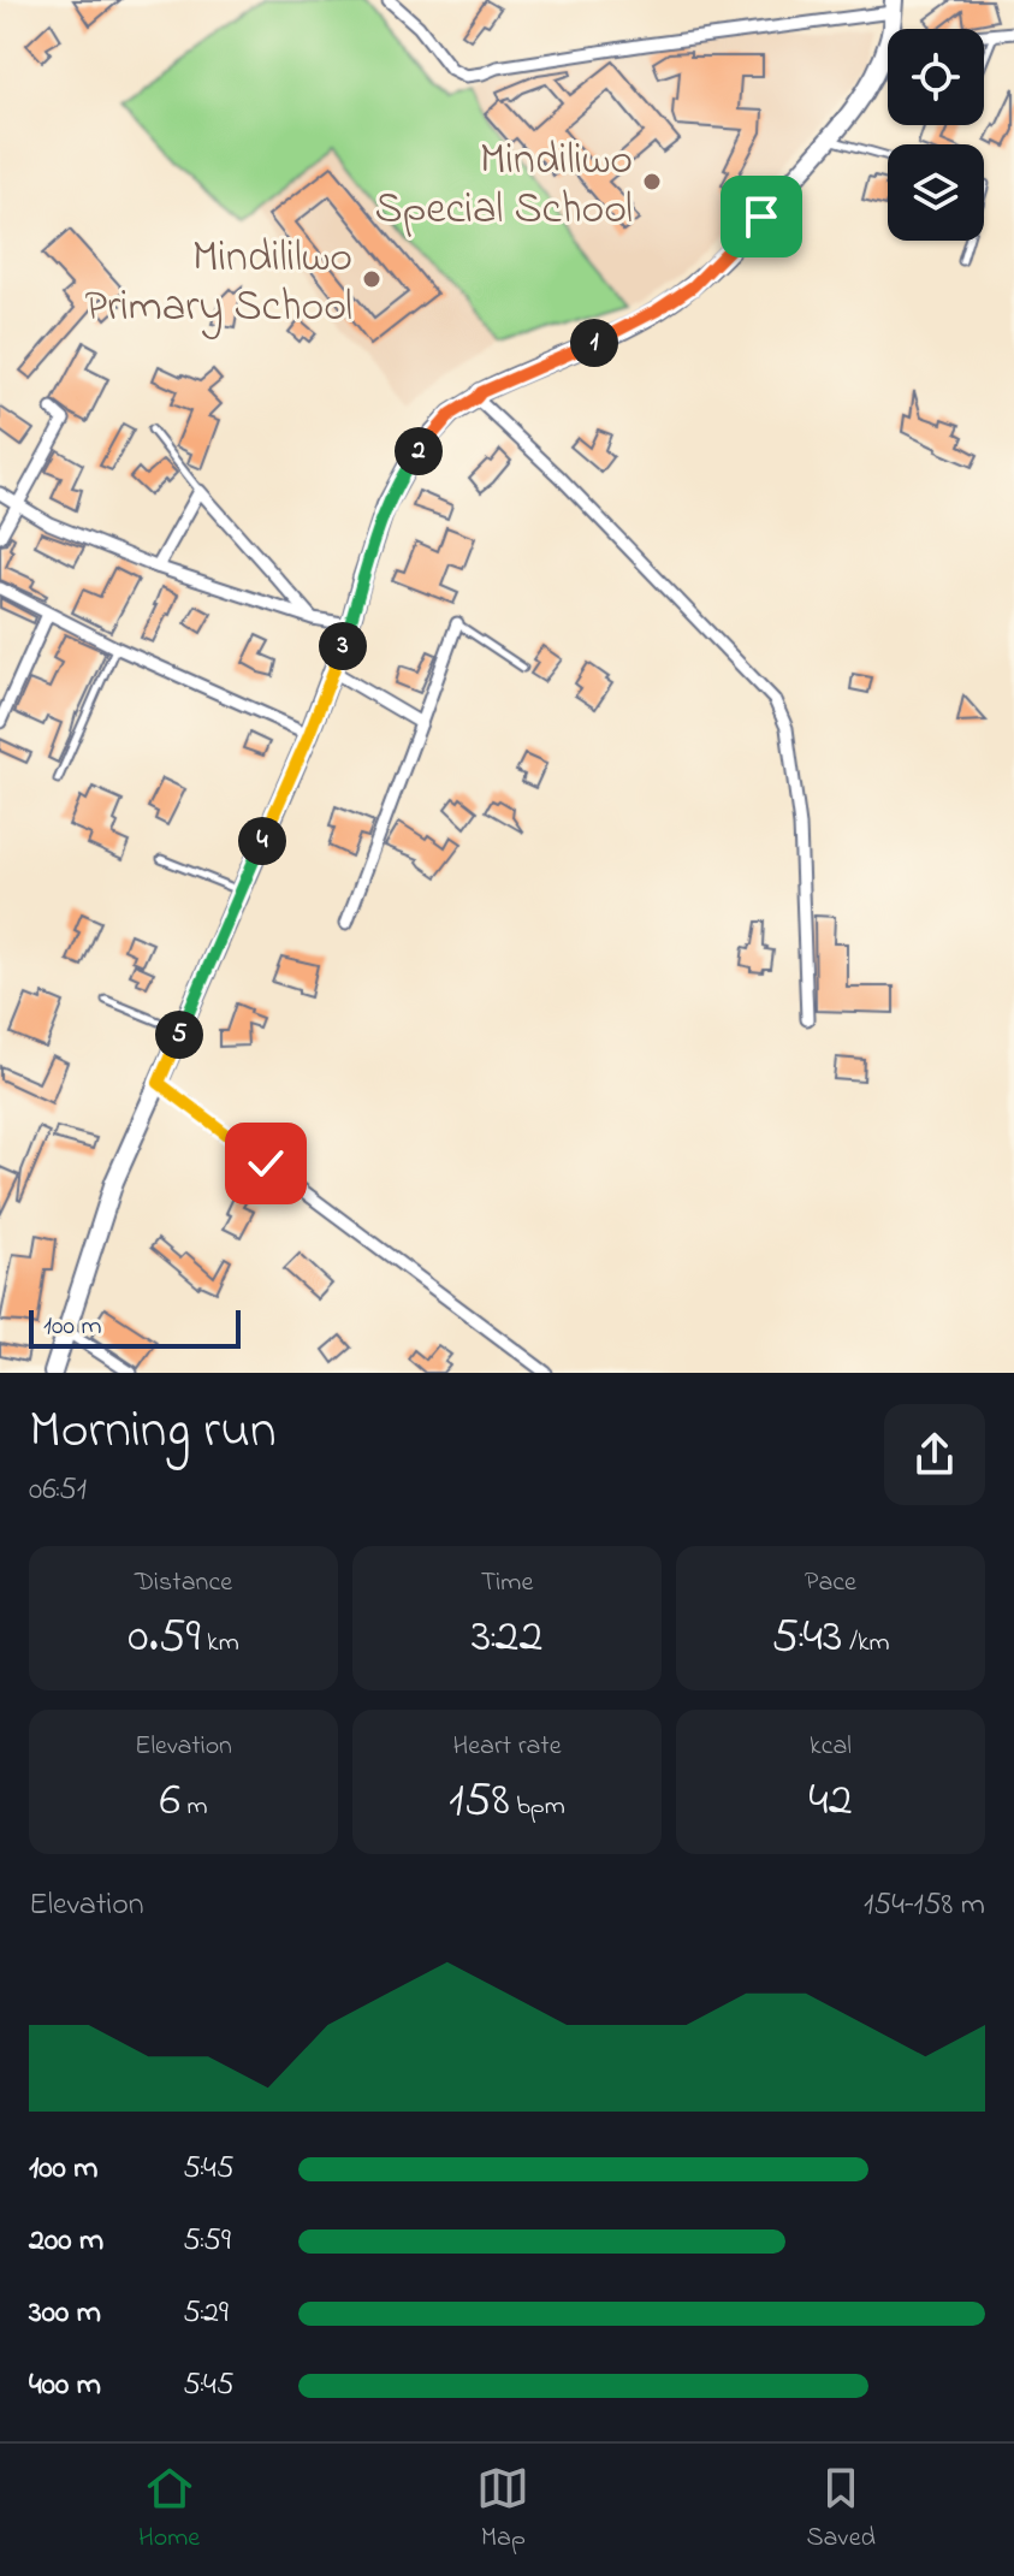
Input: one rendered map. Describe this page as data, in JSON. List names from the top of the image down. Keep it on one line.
{"places":["Mindiliwo Special School","Mindililwo Primary School"],"scale_bar":"100 m","page":{"pins":["1","2","3","4","5"],"scale":"100 m","heading":["Morning run","06:51"],"stats":[["Distance","0.59 km"],["Time","3:22"],["Pace","5:43 /km"],["Elevation","6 m"],["Heart rate","158 bpm"],["kcal","42"]],"chart":["Elevation","154–158 m"],"list":[{"name":"100 m","note":"5:45"},{"name":"200 m","note":"5:59"},{"name":"300 m","note":"5:29"},{"name":"400 m","note":"5:45"}],"tabs":["Home","Map","Saved"]}}
